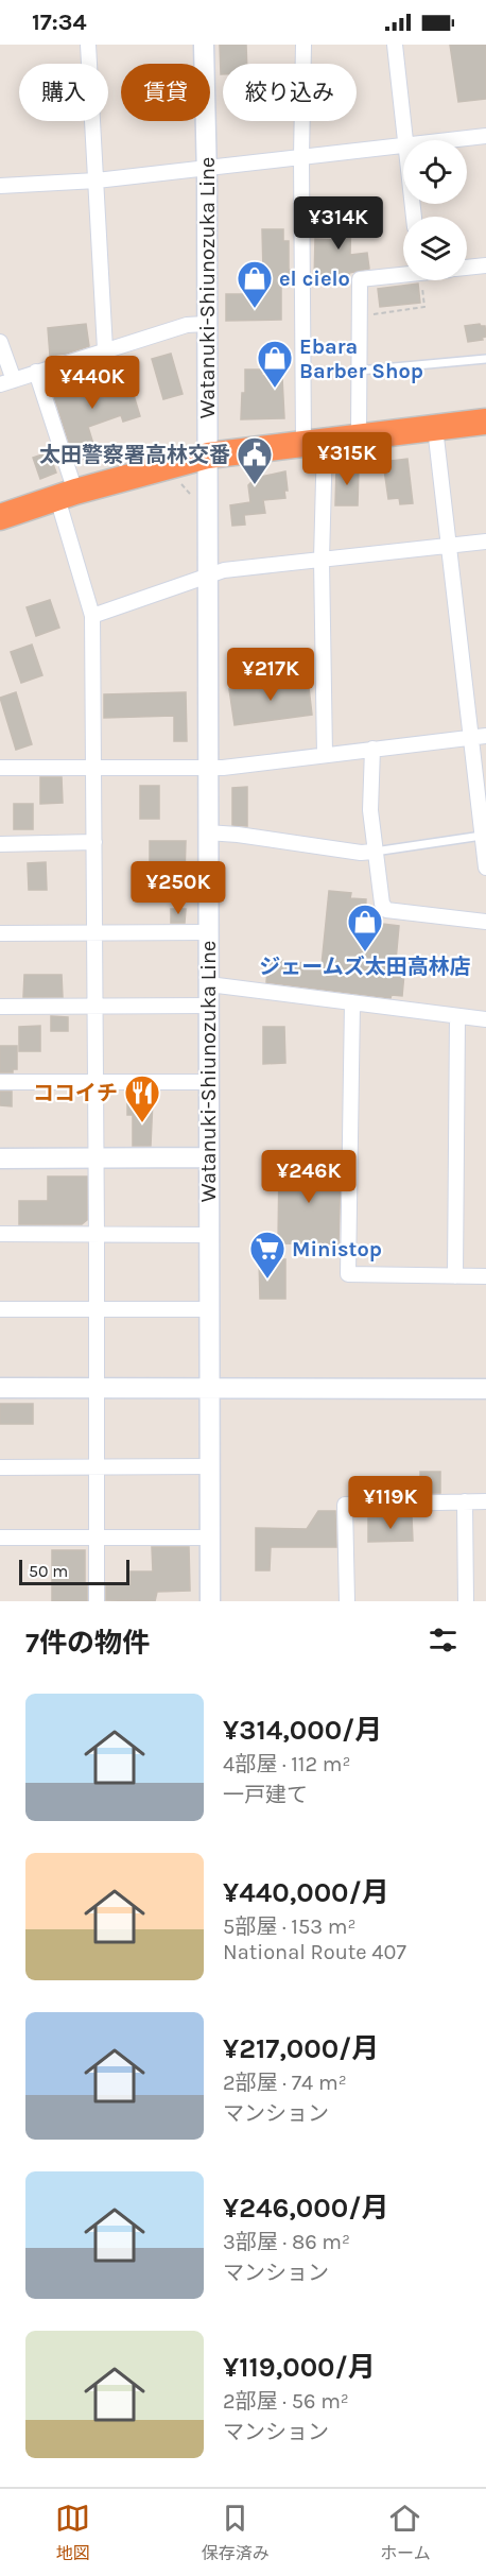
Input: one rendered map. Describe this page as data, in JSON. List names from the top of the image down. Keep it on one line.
{"streets":{"main road":["Watanuki-Shiunozuka Line"]},"places":{"shop":["el cielo","Ebara Barber Shop","ジェームズ太田高林店"],"public building":["太田警察署高林交番"],"restaurant":["ココイチ"],"supermarket":["Ministop"]},"scale_bar":"50 m","page":{"status":"17:34","chip":["購入","賃貸","絞り込み"],"price":["¥314K","¥440K","¥315K","¥217K","¥250K","¥246K","¥119K"],"scale":"50 m","heading":"7件の物件","list":[{"name":"¥314,000/月","note":"4部屋 · 112 m² · 一戸建て"},{"name":"¥440,000/月","note":"5部屋 · 153 m² · National Route 407"},{"name":"¥217,000/月","note":"2部屋 · 74 m² · マンション"},{"name":"¥246,000/月","note":"3部屋 · 86 m² · マンション"},{"name":"¥119,000/月","note":"2部屋 · 56 m² · マンション"}],"tabs":["地図","保存済み","ホーム"]}}
